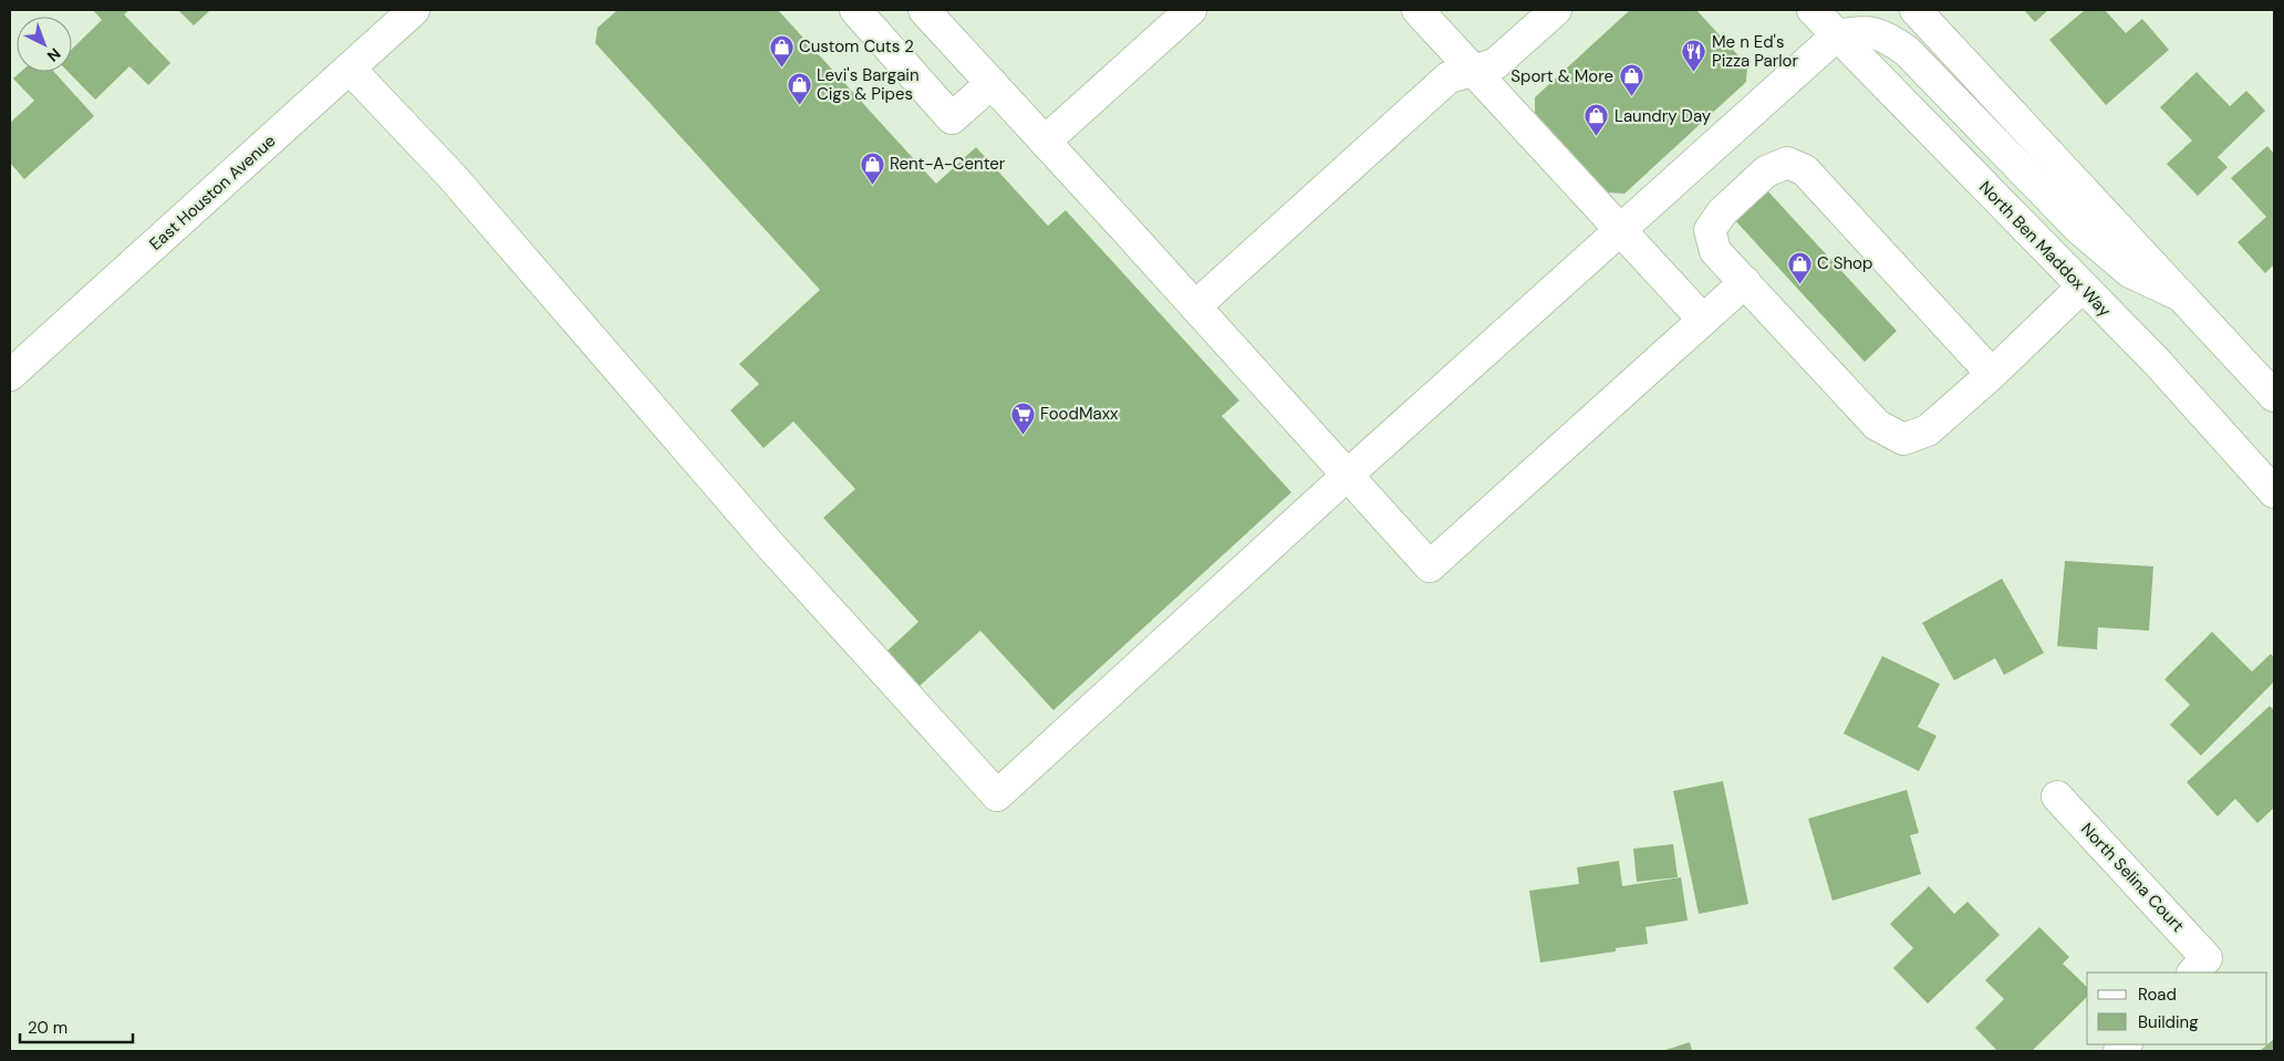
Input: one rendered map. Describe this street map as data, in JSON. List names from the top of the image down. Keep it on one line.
{"streets":{"main road":["East Houston Avenue","North Ben Maddox Way","North Selina Court"]},"places":{"shop":["Custom Cuts 2","Sport & More","Levi's Bargain Cigs & Pipes","Laundry Day","Rent-A-Center","C Shop"],"restaurant":["Me n Ed's Pizza Parlor"],"supermarket":["FoodMaxx"]},"legend":["Road","Building"],"scale_bar":"20 m","north":"bottom right"}
